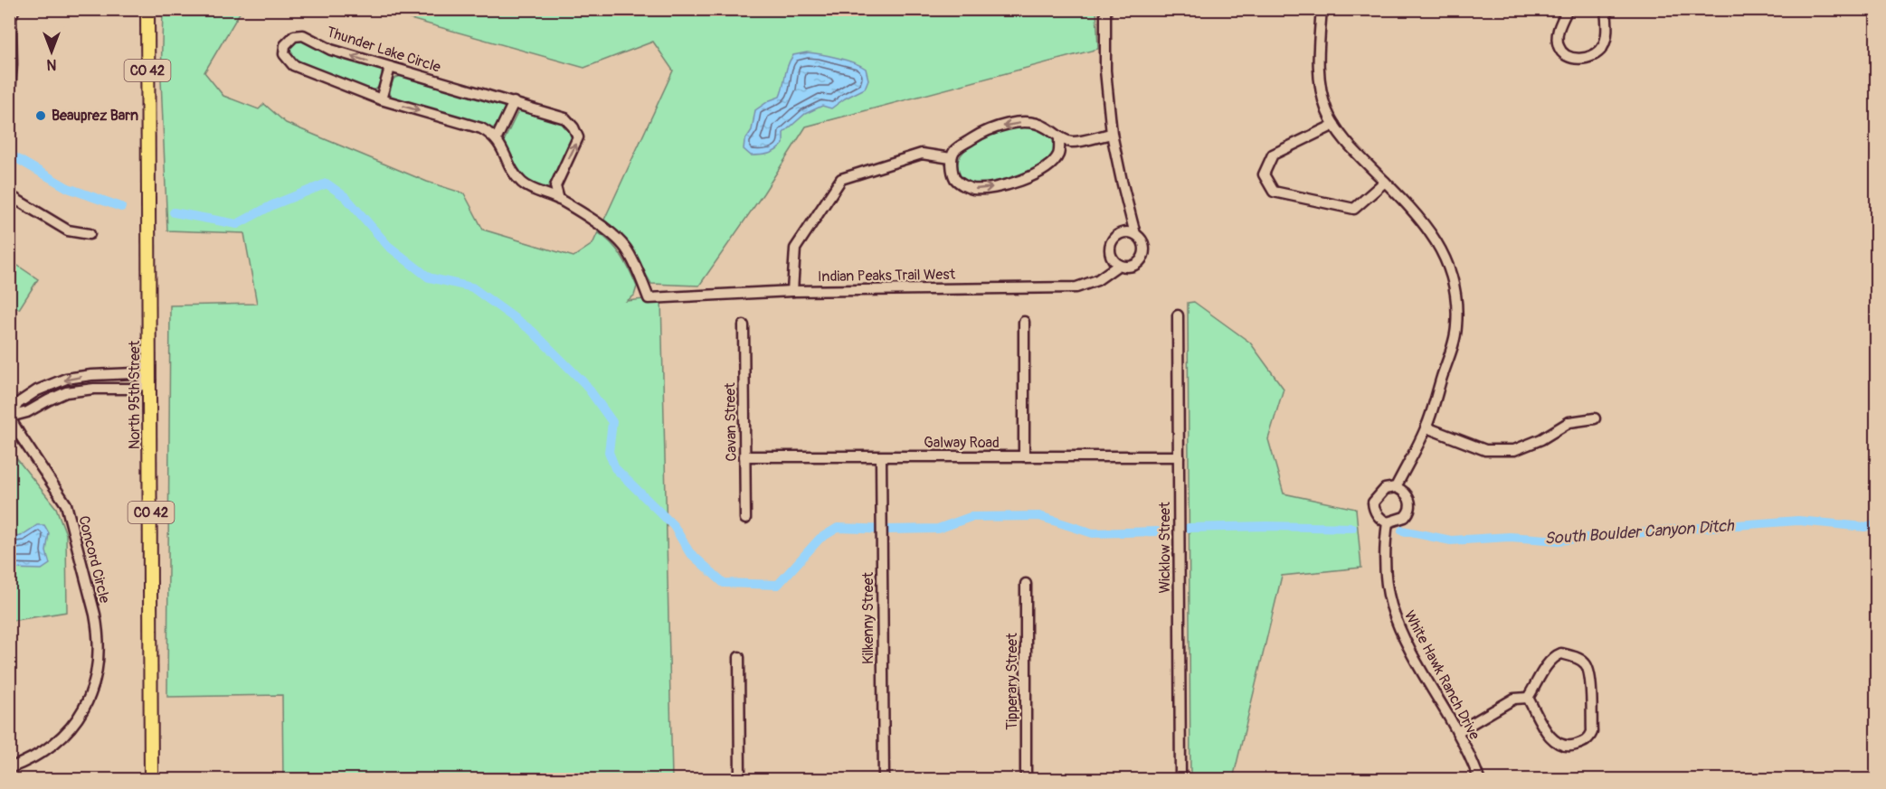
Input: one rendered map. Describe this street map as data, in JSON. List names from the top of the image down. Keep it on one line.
{"streets":{"main road":["CO 42","North 95th Street"],"street":["Thunder Lake Circle","Indian Peaks Trail West","Cavan Street","Galway Road","Wicklow Street","Concord Circle","Kilkenny Street","White Hawk Ranch Drive","Tipperary Street"]},"crossings":[["Cavan Street","Galway Road"],["Galway Road","Wicklow Street"],["Galway Road","Kilkenny Street"]],"water":["South Boulder Canyon Ditch"],"places":["Beauprez Barn"],"north":"bottom"}
